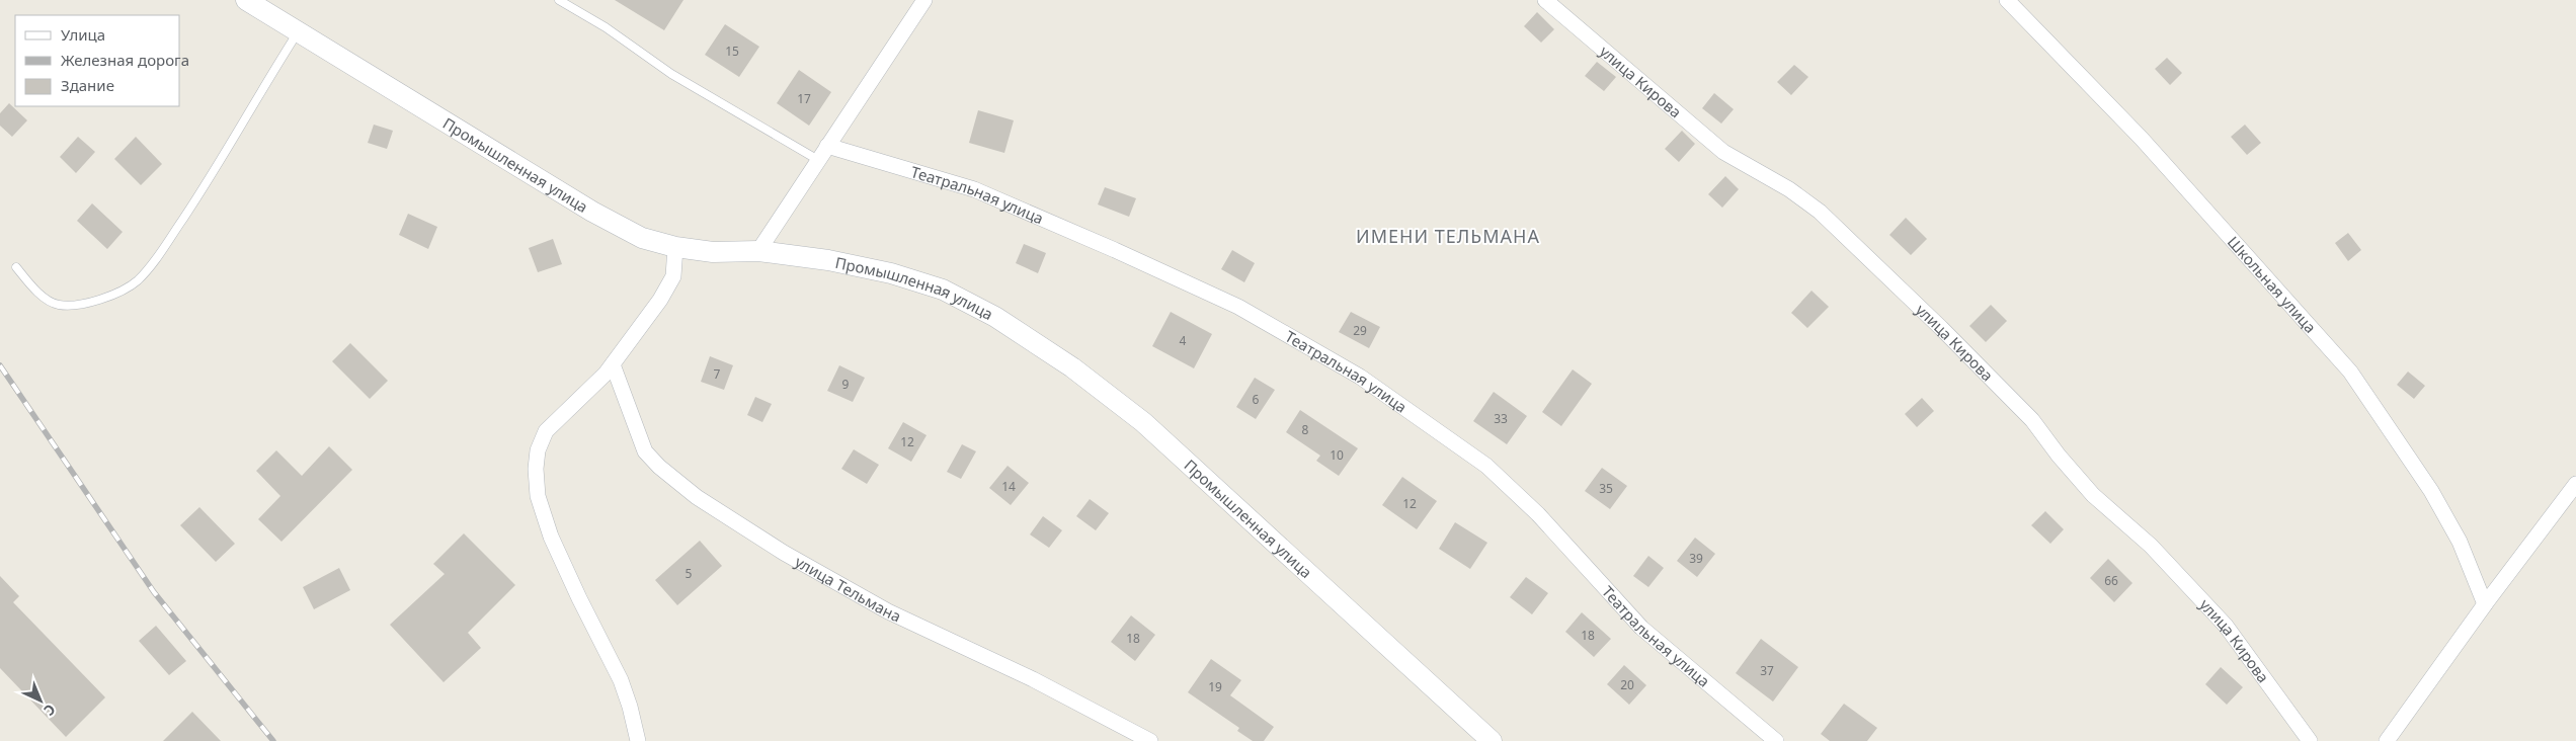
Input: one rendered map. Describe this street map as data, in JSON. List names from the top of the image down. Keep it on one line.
{"streets":{"street":["улица Кирова","Промышленная улица","Театральная улица","Школьная улица","улица Тельмана"]},"districts":["ИМЕНИ ТЕЛЬМАНА"],"house_numbers":["15","17","29","4","7","9","6","33","8","12","10","14","35","12","39","5","66","18","18","37","20","19"],"legend":["Улица","Железная дорога","Здание"],"north":"bottom right"}
